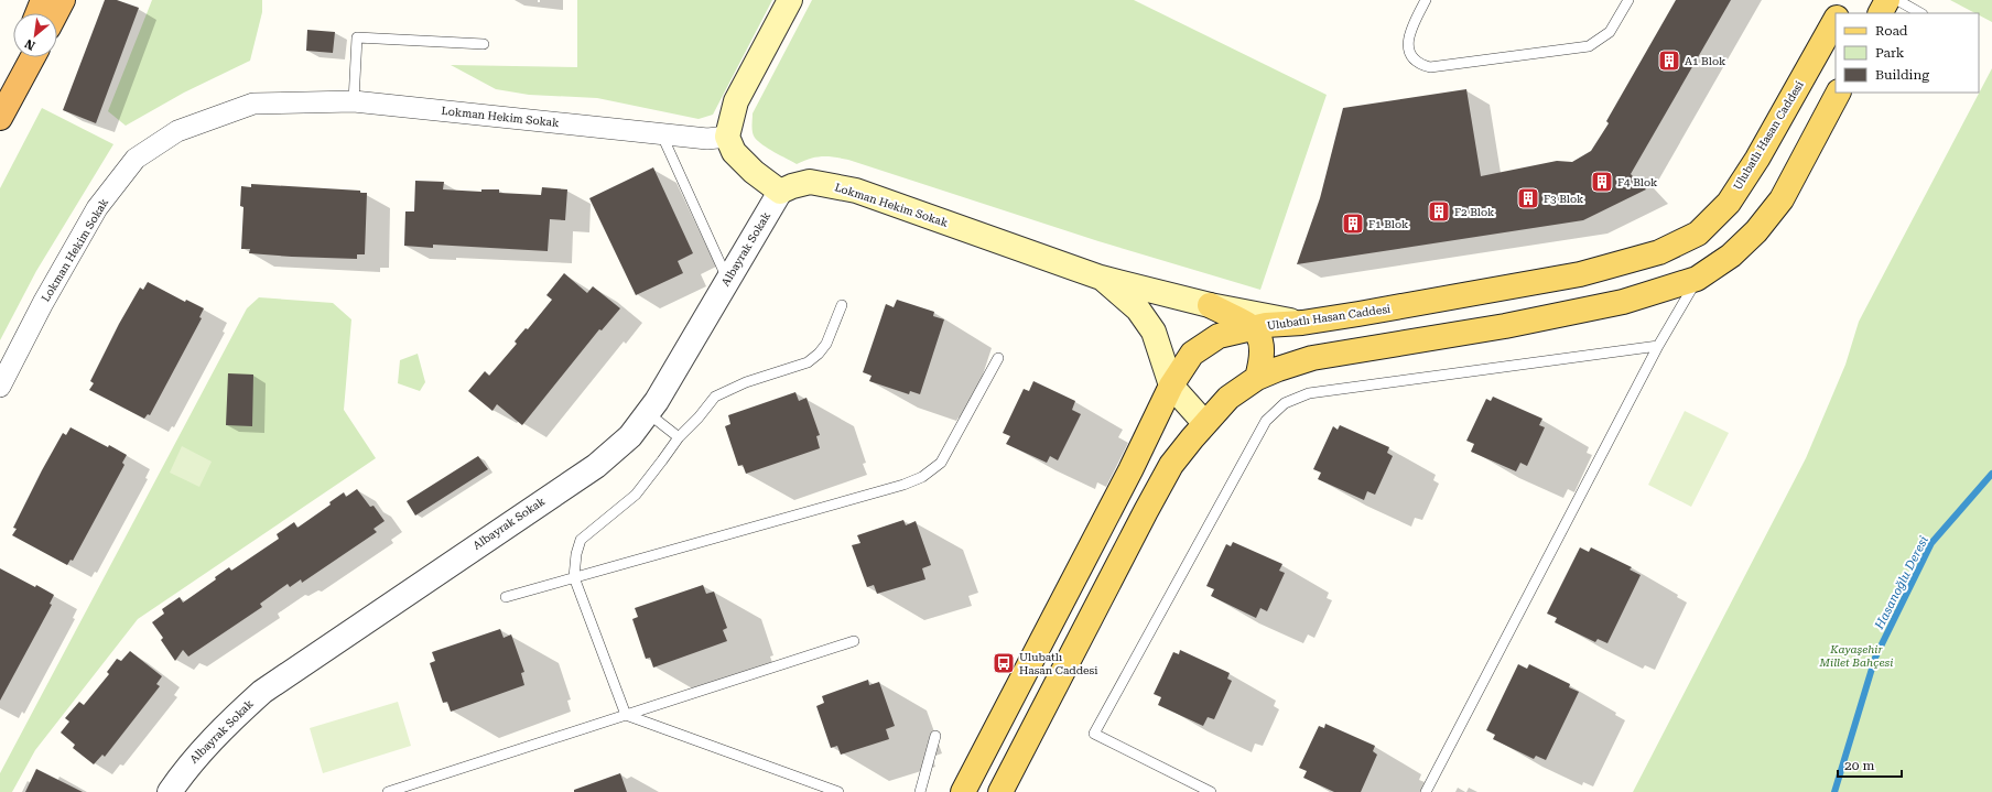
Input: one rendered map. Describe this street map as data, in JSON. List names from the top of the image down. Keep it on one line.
{"streets":{"main road":["Lokman Hekim Sokak","Ulubatlı Hasan Caddesi"],"street":["Albayrak Sokak"]},"crossings":[["Lokman Hekim Sokak","Ulubatlı Hasan Caddesi"],["Lokman Hekim Sokak","Albayrak Sokak"]],"water":["Hasanoğlu Deresi"],"parks":["Kayaşehir Millet Bahçesi"],"places":{"building":["A1 Blok","F4 Blok","F3 Blok","F2 Blok","F1 Blok"],"bus stop":["Ulubatlı Hasan Caddesi"]},"legend":["Road","Park","Building"],"scale_bar":"20 m","north":"bottom left"}
